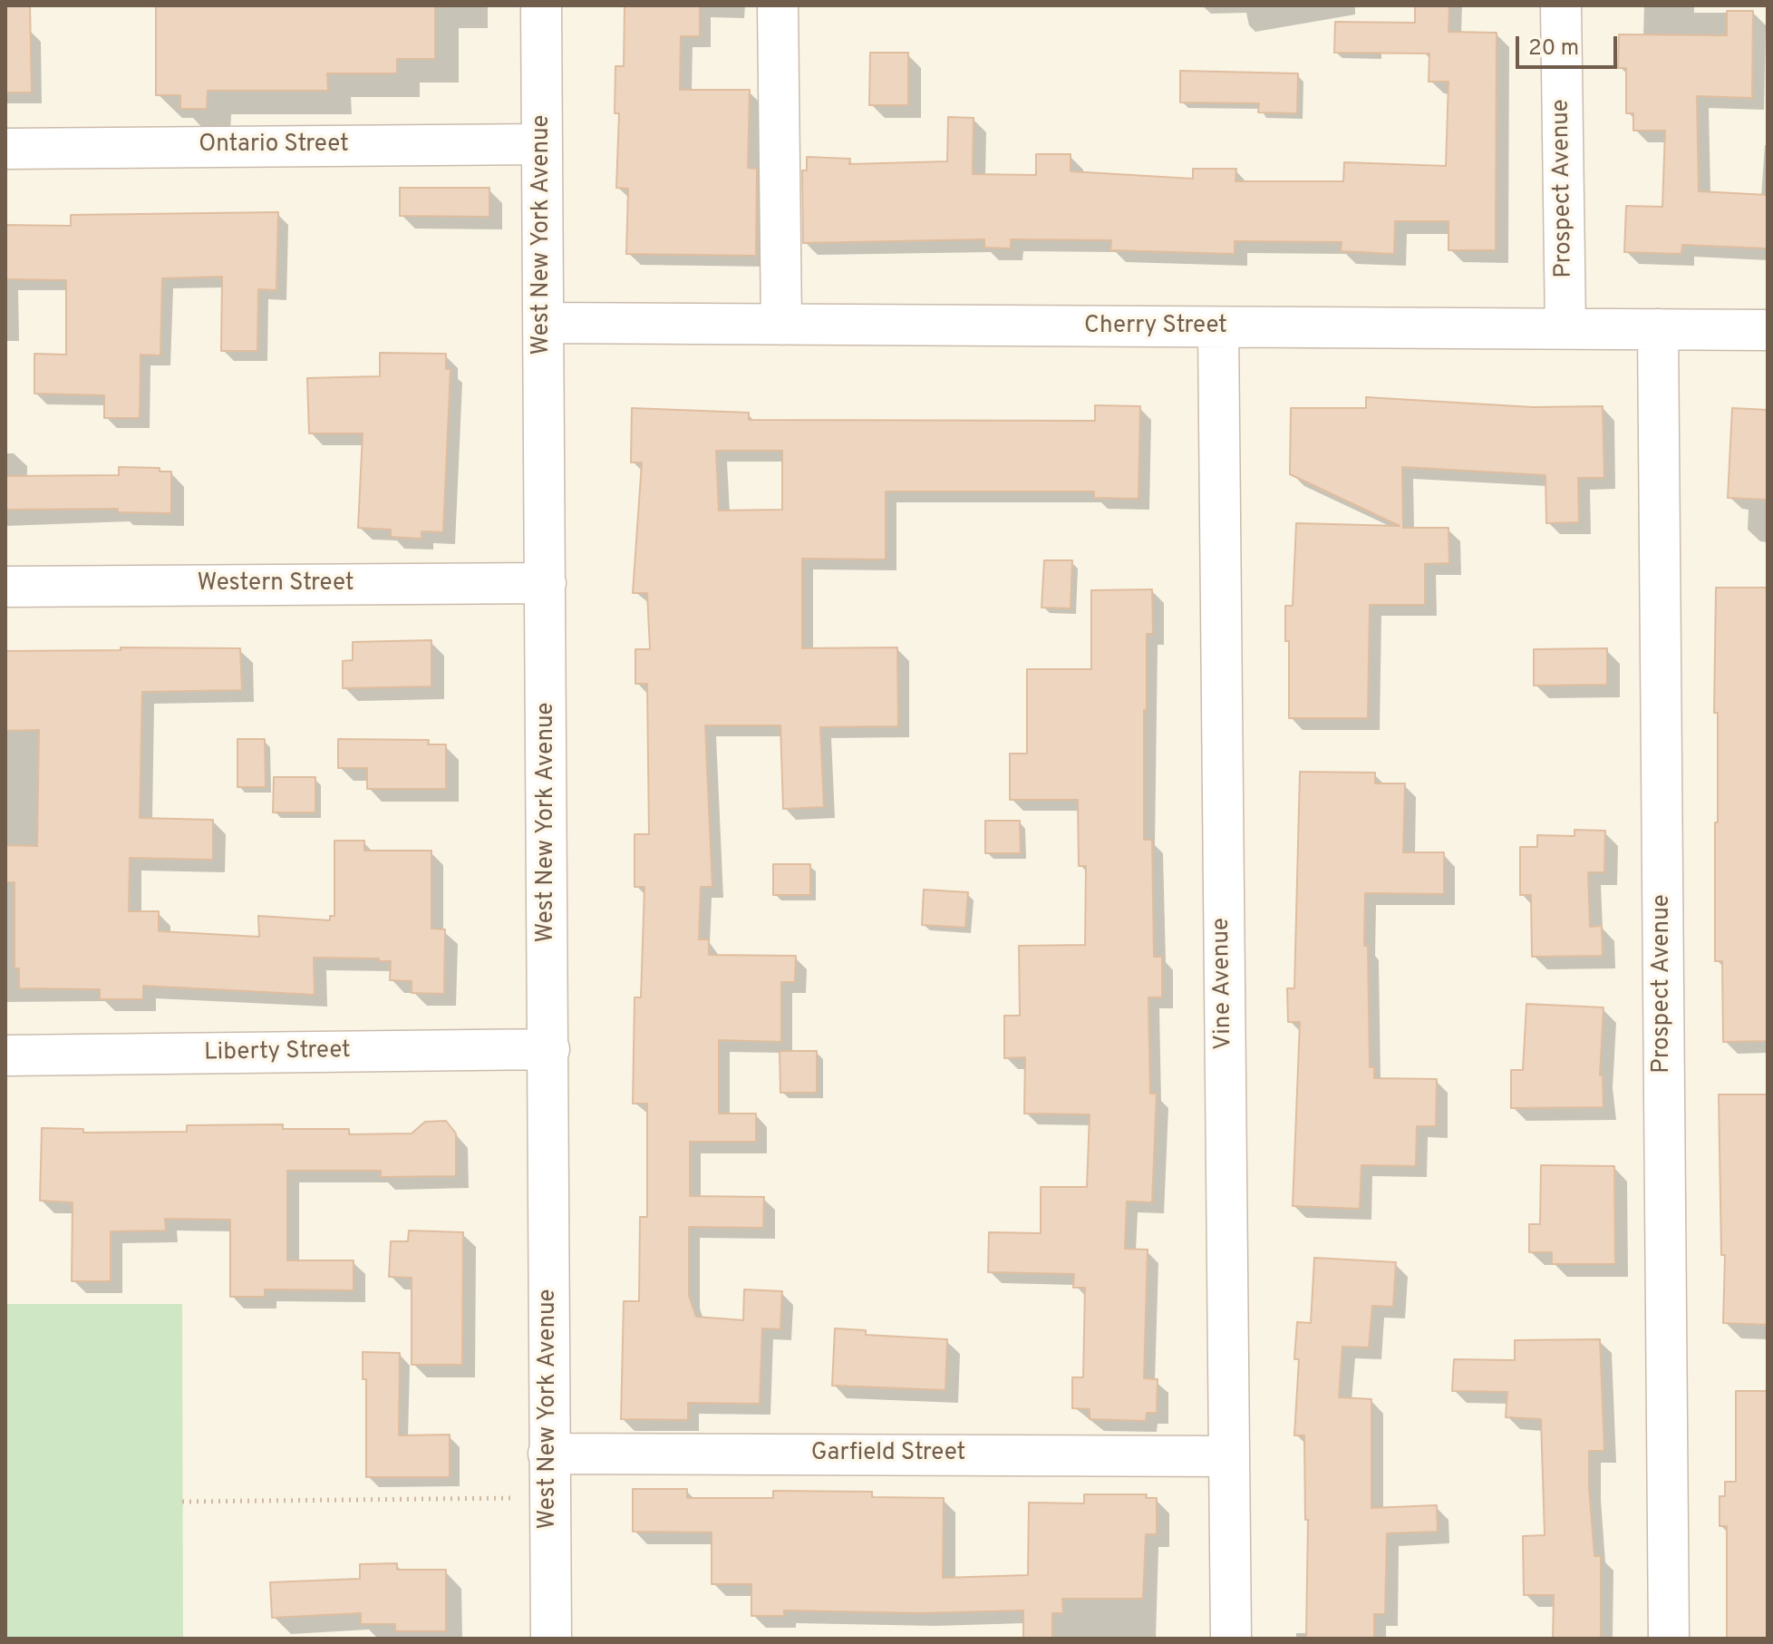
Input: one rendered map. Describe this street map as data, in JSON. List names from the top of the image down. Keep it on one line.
{"streets":{"street":["Ontario Street","Prospect Avenue","West New York Avenue","Cherry Street","Western Street","Vine Avenue","Liberty Street","Garfield Street"]},"crossings":[["Ontario Street","West New York Avenue"],["Prospect Avenue","Cherry Street"],["West New York Avenue","Cherry Street"],["West New York Avenue","Western Street"],["West New York Avenue","Liberty Street"],["West New York Avenue","Garfield Street"],["Cherry Street","Vine Avenue"],["Vine Avenue","Garfield Street"]],"scale_bar":"20 m"}
